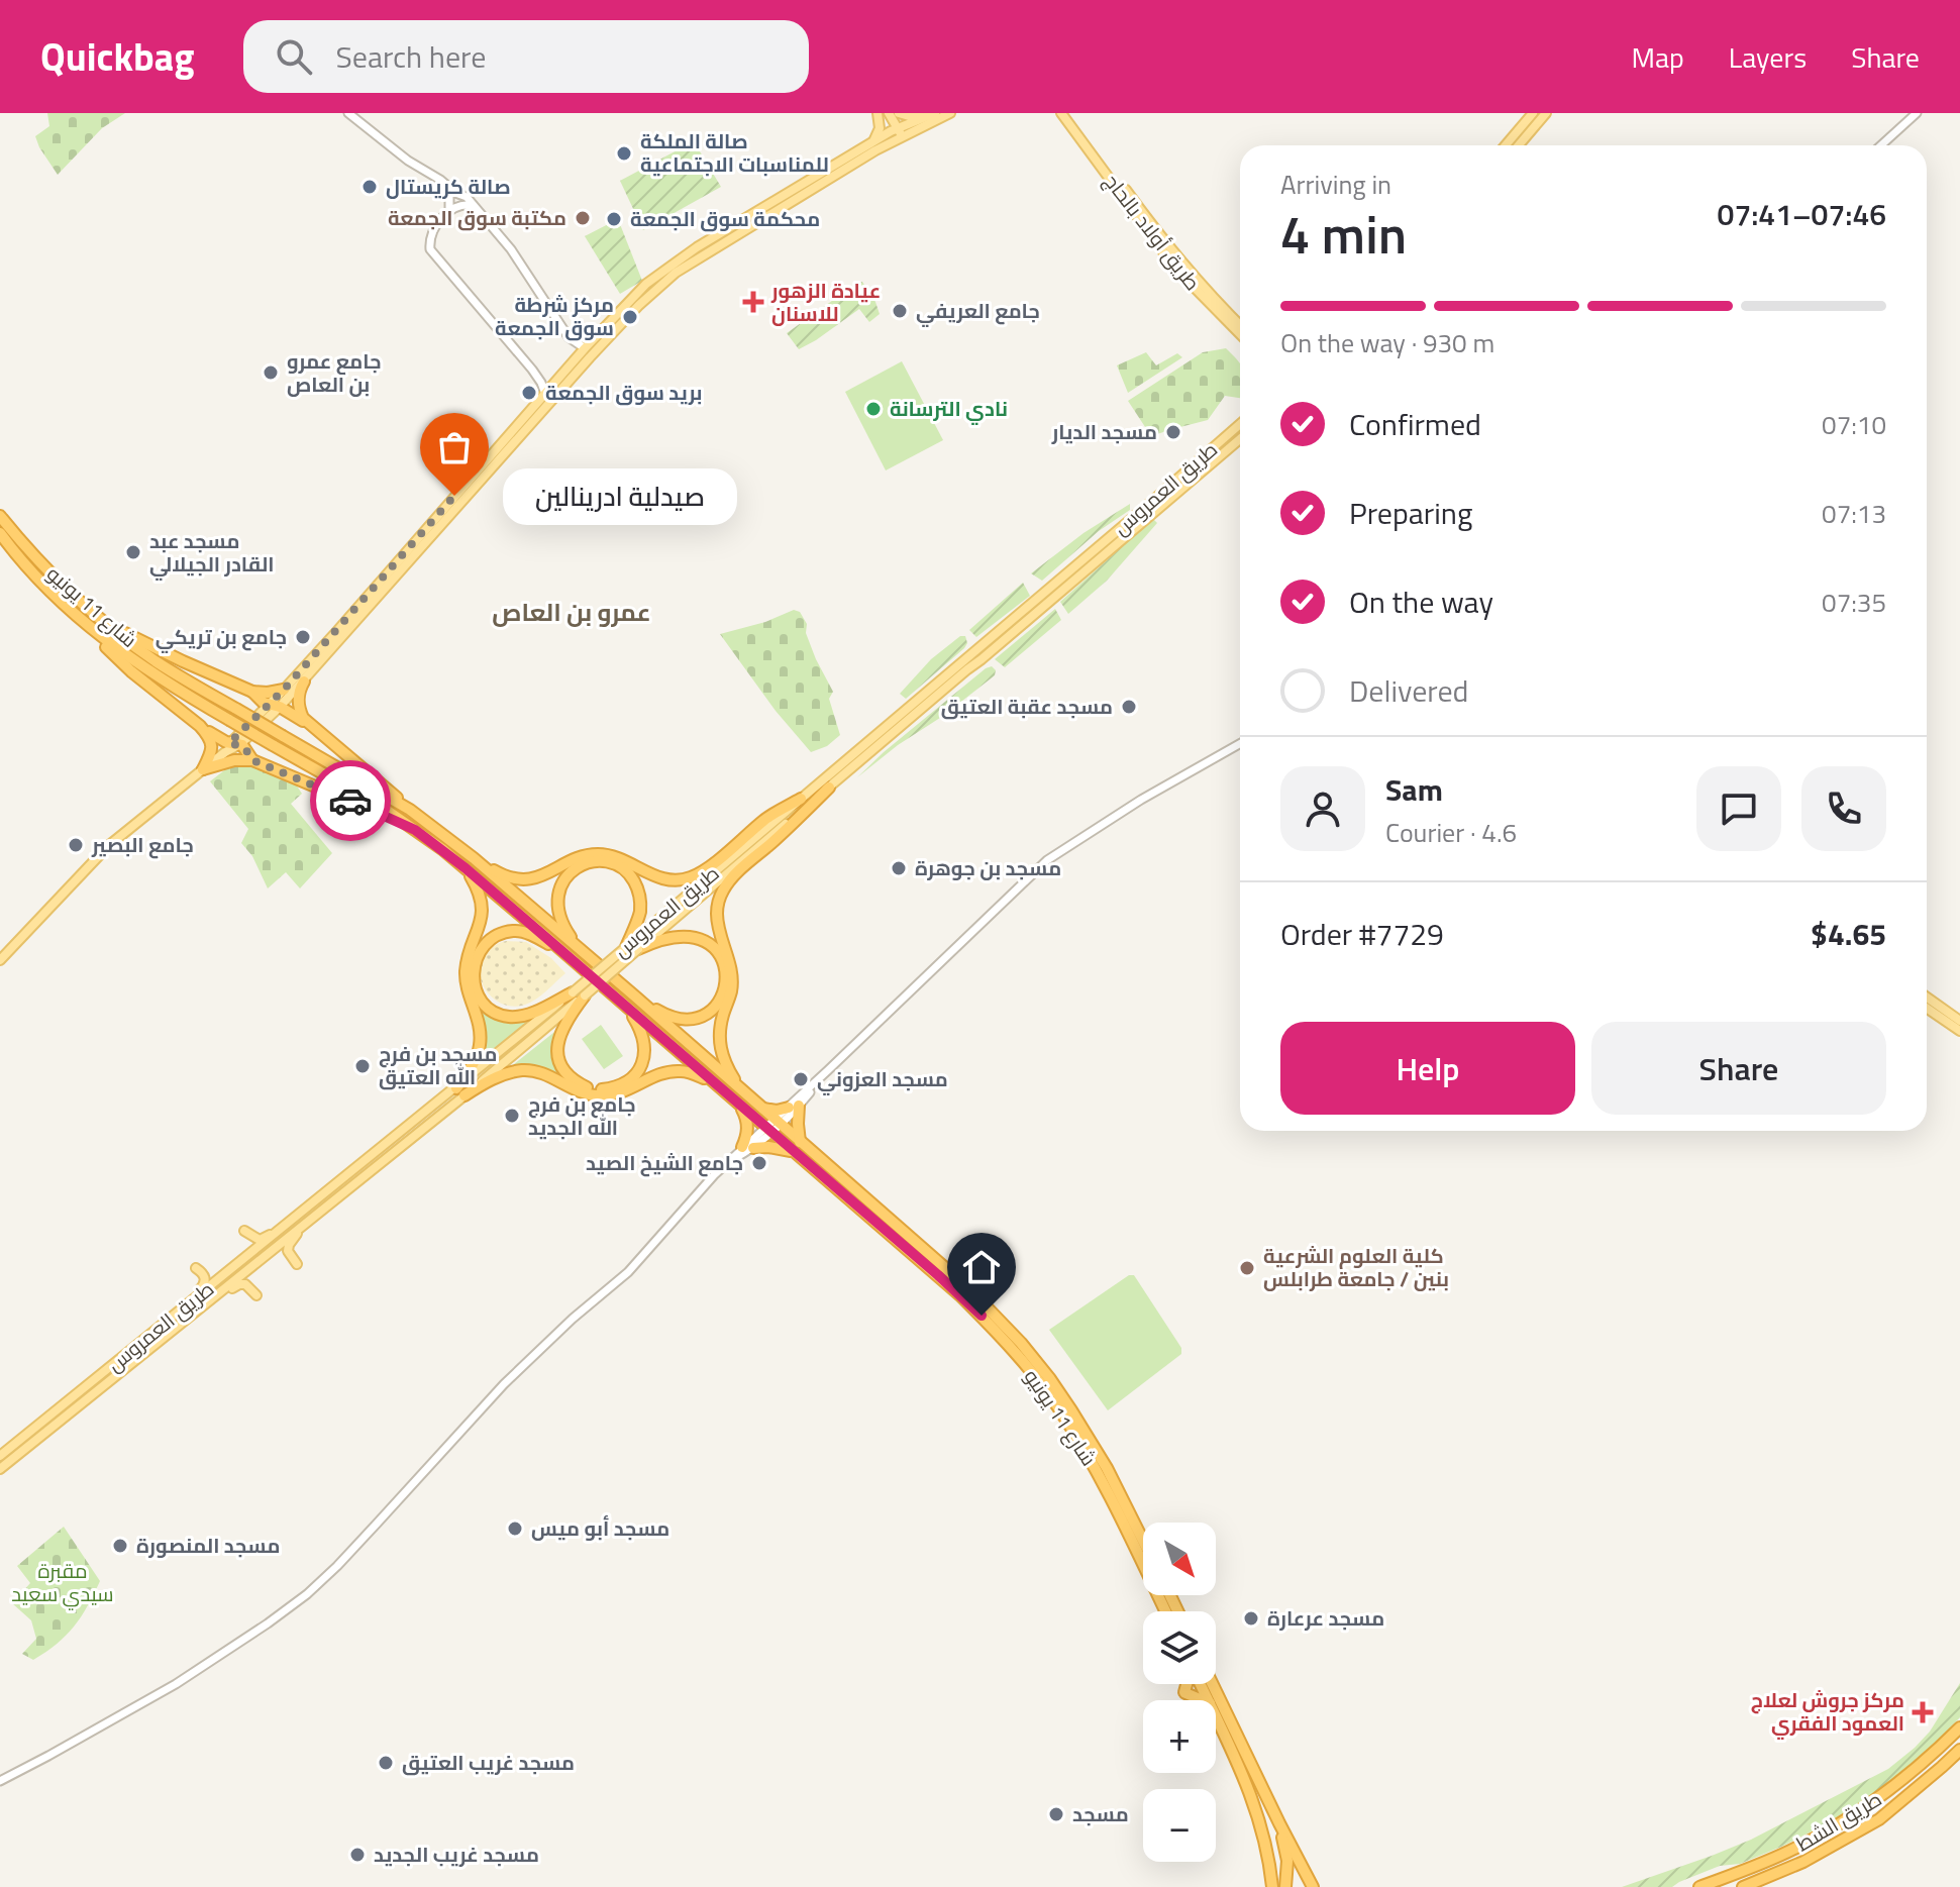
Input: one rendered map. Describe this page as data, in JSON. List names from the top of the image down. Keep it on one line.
{"streets":{"highway":["شارع 11 يونيو","طريق الشط"],"main road":["طريق أولاد بالحاج","طريق العمروس"]},"districts":["عمرو بن العاص"],"parks":["مقبرة سيدي سعيد"],"places":{"other":["صالة الملكة للمناسبات الاجتماعية","صالة كريستال","مكتبة سوق الجمعة","محكمة سوق الجمعة","جامع العريفي","مركز شرطة سوق الجمعة","جامع عمرو بن العاص","بريد سوق الجمعة","نادي الترسانة","مسجد الديار","صيدلية ادرينالين","مسجد عبد القادر الجيلالي","جامع بن تريكي","مسجد عقبة العتيق","جامع البصير","مسجد بن جوهرة","مسجد بن فرج الله العتيق","مسجد العزوني","جامع بن فرج الله الجديد","جامع الشيخ الصيد","كلية العلوم الشرعية بنين / جامعة طرابلس","مسجد أبو ميس","مسجد المنصورة","مسجد عرعارة","مسجد غريب العتيق","مسجد","مسجد غريب الجديد"],"health":["عيادة الزهور للاسنان","مركز جروش لعلاج العمود الفقري"]},"north":"bottom right","page":{"header":"Quickbag","search":"Search here","nav":["Map","Layers","Share"],"heading":["4 min","Arriving in","07:41–07:46"],"panel":["Sam","Courier · 4.6","Order #7729","$4.65"],"bar":"On the way · 930 m","list":[["Confirmed","07:10"],["Preparing","07:13"],["On the way","07:35"],"Delivered"],"bubble":"صيدلية ادرينالين","buttons":["Help","Share"],"map_buttons":["+","−"]}}
